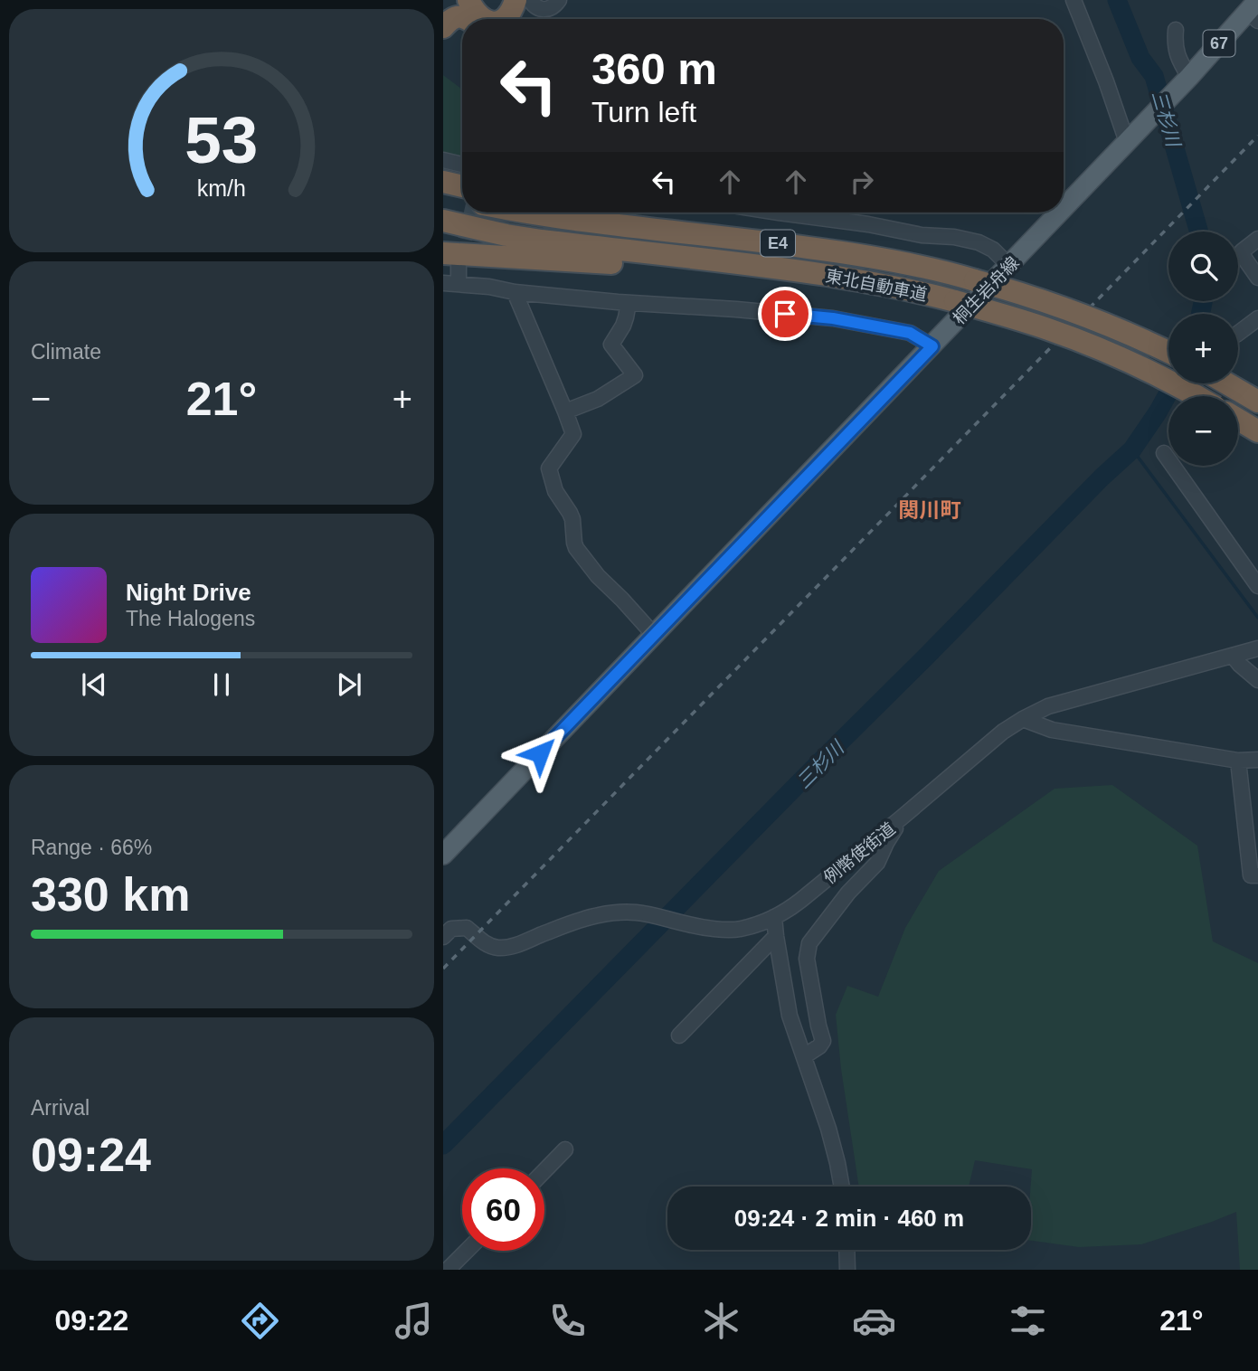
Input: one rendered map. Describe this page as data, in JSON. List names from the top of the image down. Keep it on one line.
{"streets":{"highway":["E4","東北自動車道"],"main road":["67","桐生岩舟線"],"street":["例幣使街道"]},"crossings":[["67","桐生岩舟線"]],"districts":["関川町"],"water":["三杉川"],"page":{"turn":["360 m","Turn left"],"map_buttons":["+","−"],"tile":["Climate",["Range · 66%","330 km"],["Arrival","09:24"]],"heat":["−","21°","+"],"song":["Night Drive","The Halogens"],"limit":"60","trip":"09:24 · 2 min · 460 m","tabs":["09:22","21°"],"gauge":["53","km/h"]}}
